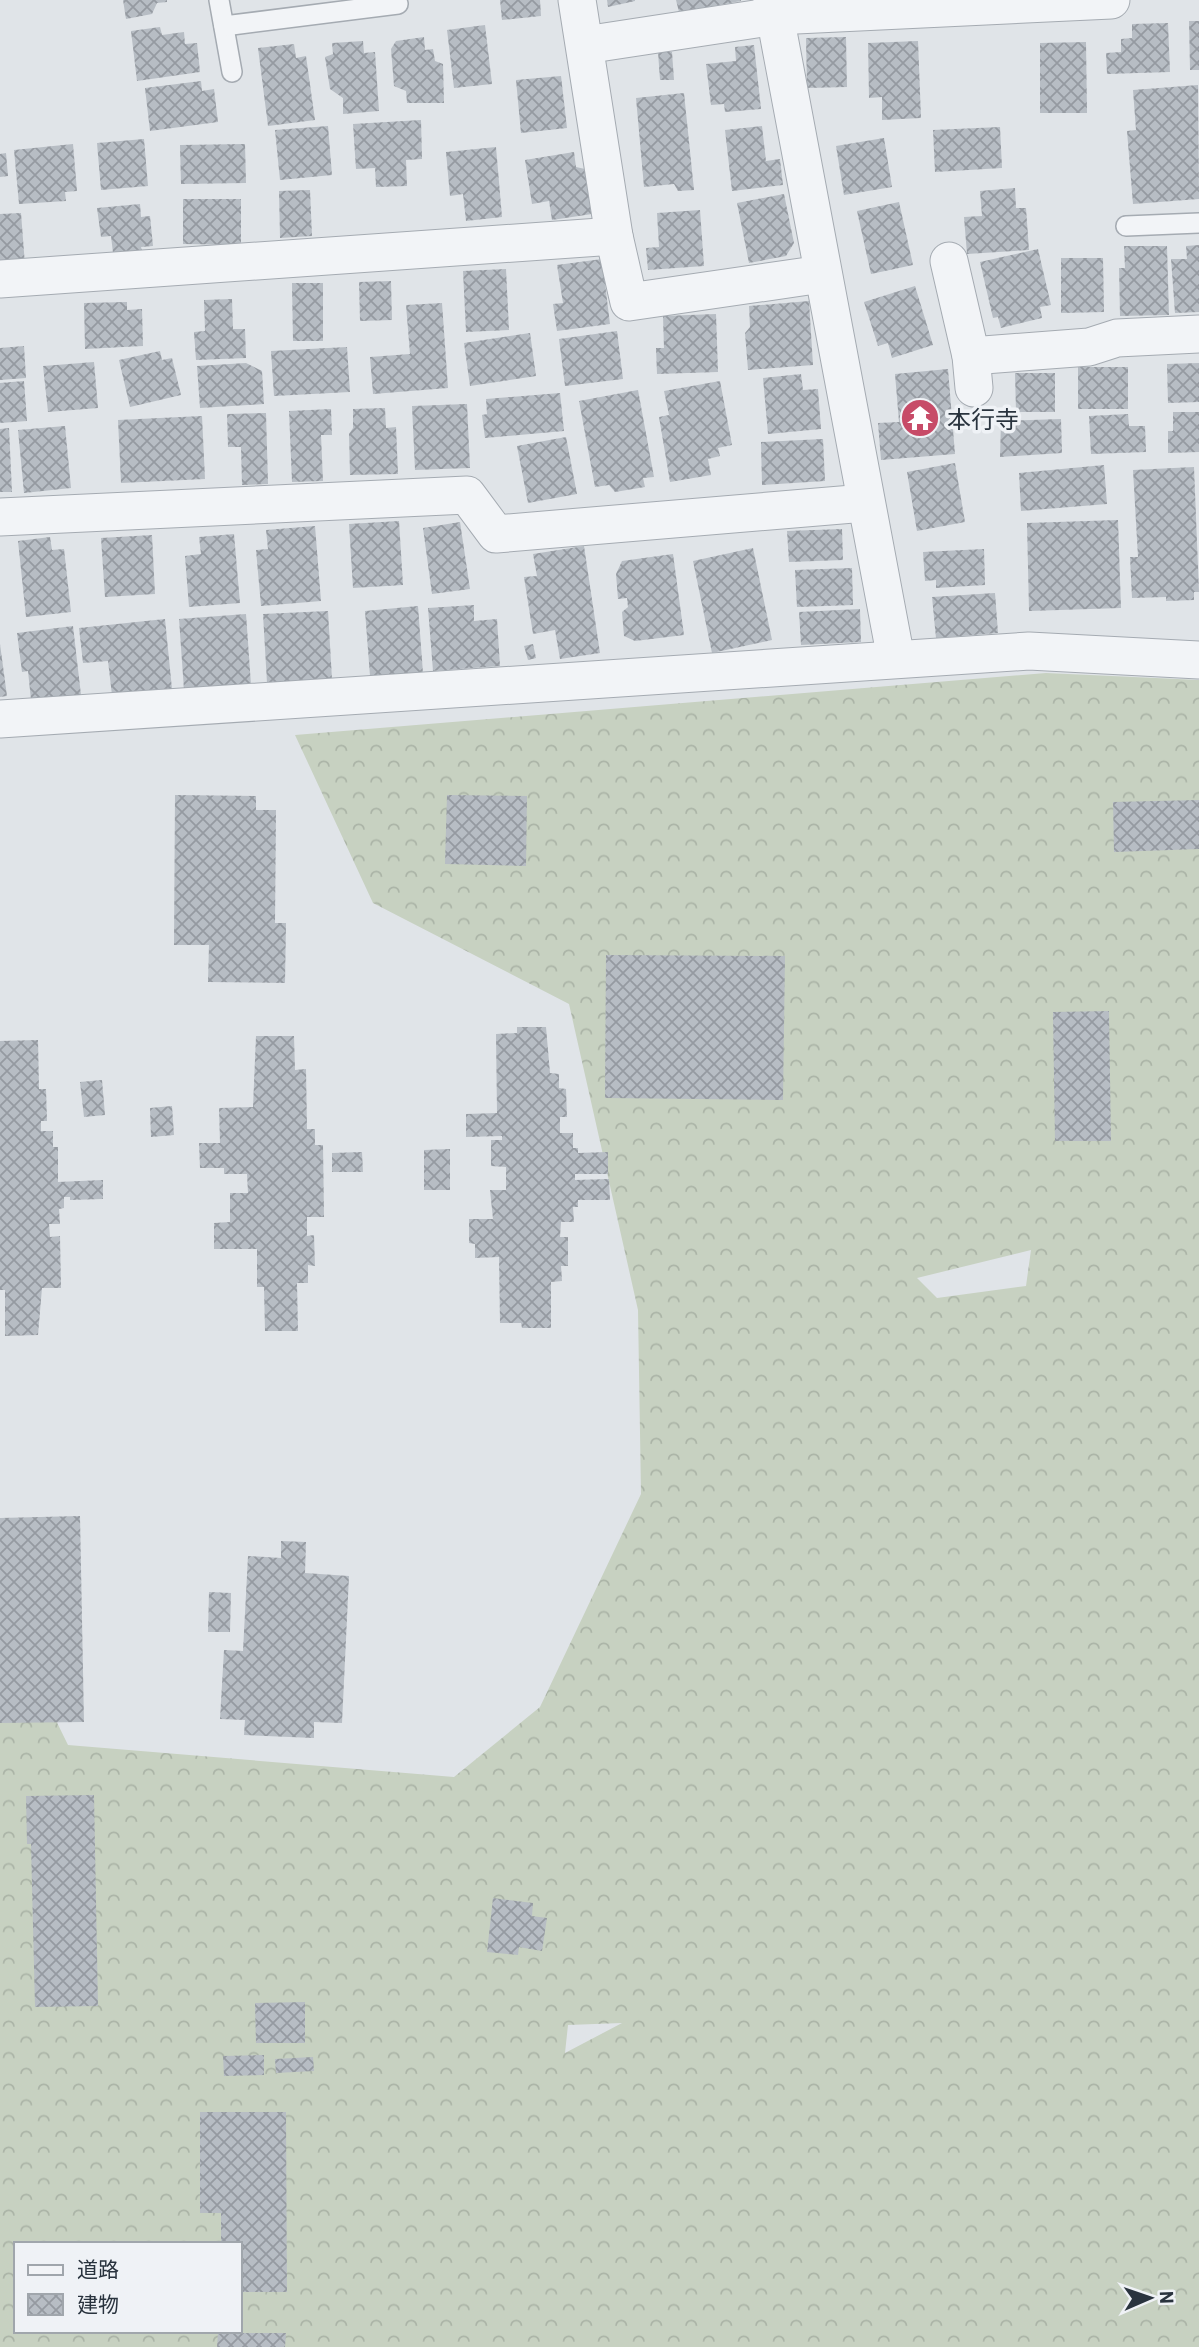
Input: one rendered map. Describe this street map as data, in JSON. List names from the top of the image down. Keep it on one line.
{"places":{"temple":["本行寺"]},"legend":["道路","建物"],"north":"right"}
